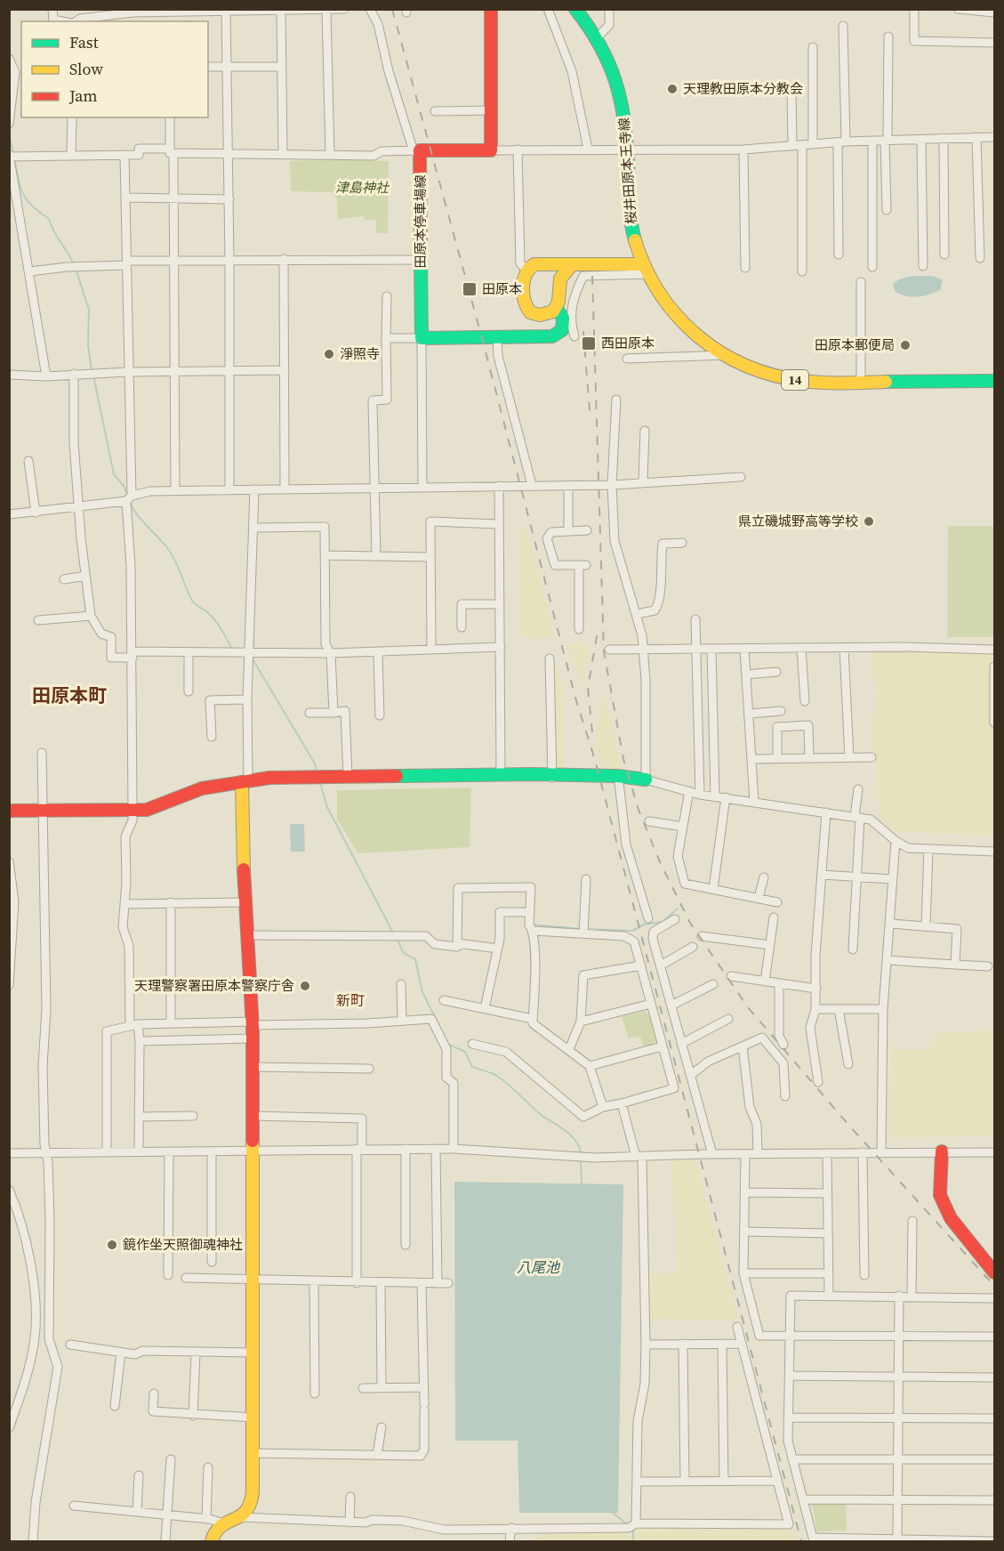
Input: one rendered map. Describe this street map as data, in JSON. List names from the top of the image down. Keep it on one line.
{"streets":{"street":["桜井田原本王寺線","田原本停車場線","14"]},"districts":["田原本町","新町"],"water":["八尾池"],"parks":["津島神社"],"places":{"other":["天理教田原本分教会","田原本郵便局","淨照寺","県立磯城野高等学校","天理警察署田原本警察庁舎","鏡作坐天照御魂神社"],"transit":["田原本","西田原本"]},"legend":["Fast","Slow","Jam"]}
